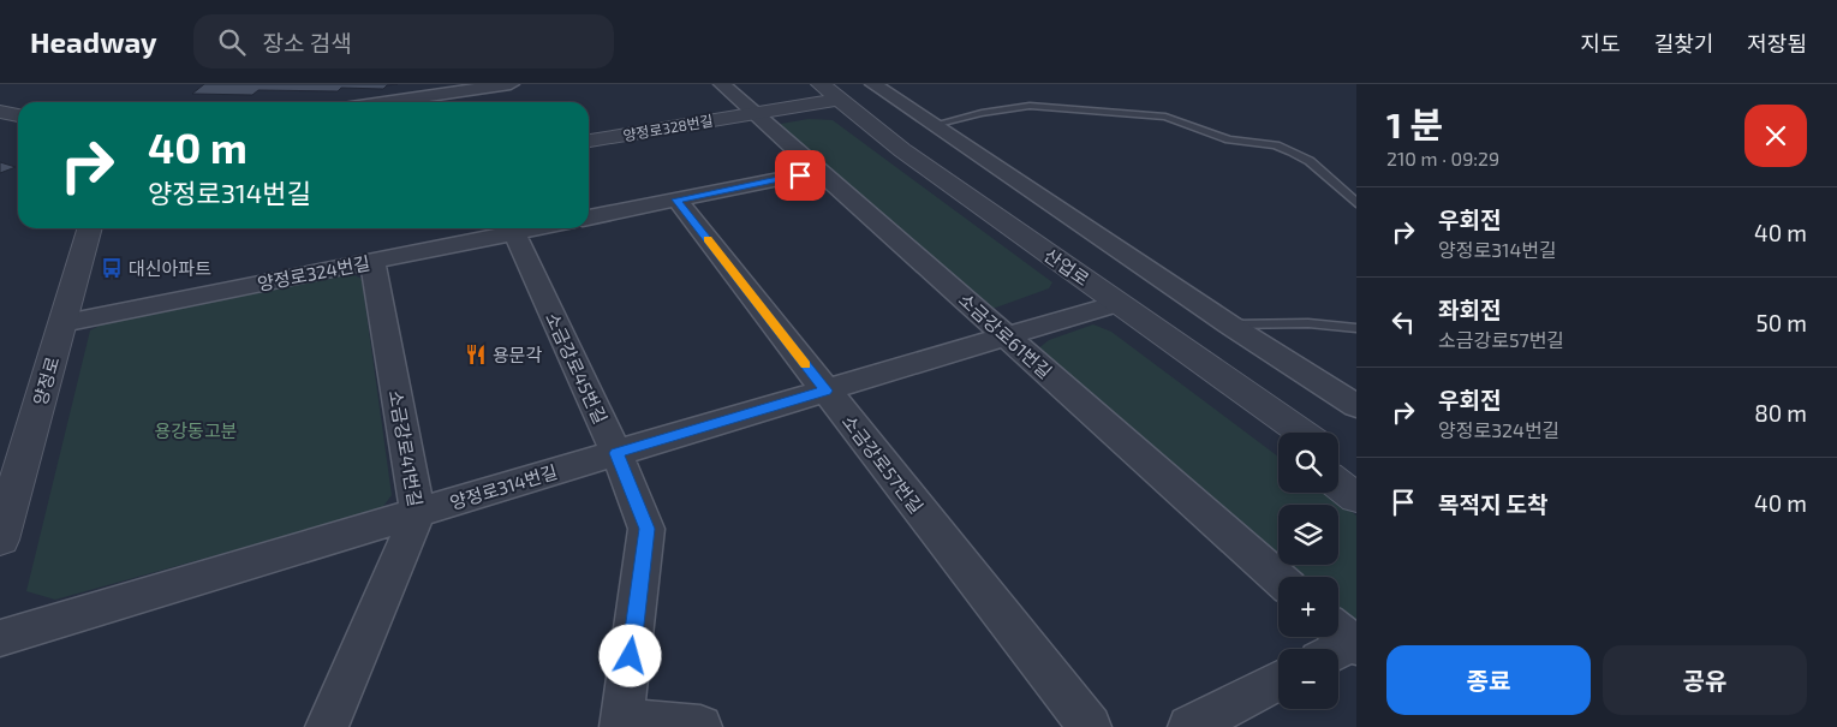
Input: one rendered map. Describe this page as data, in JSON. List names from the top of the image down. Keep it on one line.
{"streets":{"street":["양정로328번길","산업로","양정로324번길","소금강로61번길","소금강로45번길","양정로","소금강로41번길","소금강로57번길","양정로314번길"]},"crossings":[["양정로328번길","산업로"],["양정로328번길","소금강로61번길"],["산업로","양정로314번길"],["양정로324번길","양정로"],["양정로324번길","소금강로41번길"],["소금강로61번길","양정로314번길"],["소금강로45번길","양정로314번길"],["소금강로41번길","양정로314번길"],["소금강로57번길","양정로314번길"]],"parks":["용강동고분"],"places":{"bus stop":["대신아파트"],"restaurant":["용문각"]},"page":{"header":"Headway","search":"장소 검색","nav":["지도","길찾기","저장됨"],"heading":["1 분","210 m · 09:29"],"turn":["40 m","양정로314번길"],"list":[{"name":"우회전","note":"양정로314번길","value":"40 m"},{"name":"좌회전","note":"소금강로57번길","value":"50 m"},{"name":"우회전","note":"양정로324번길","value":"80 m"},{"name":"목적지 도착","value":"40 m"}],"map_buttons":["+","−"],"buttons":["종료","공유"]}}
